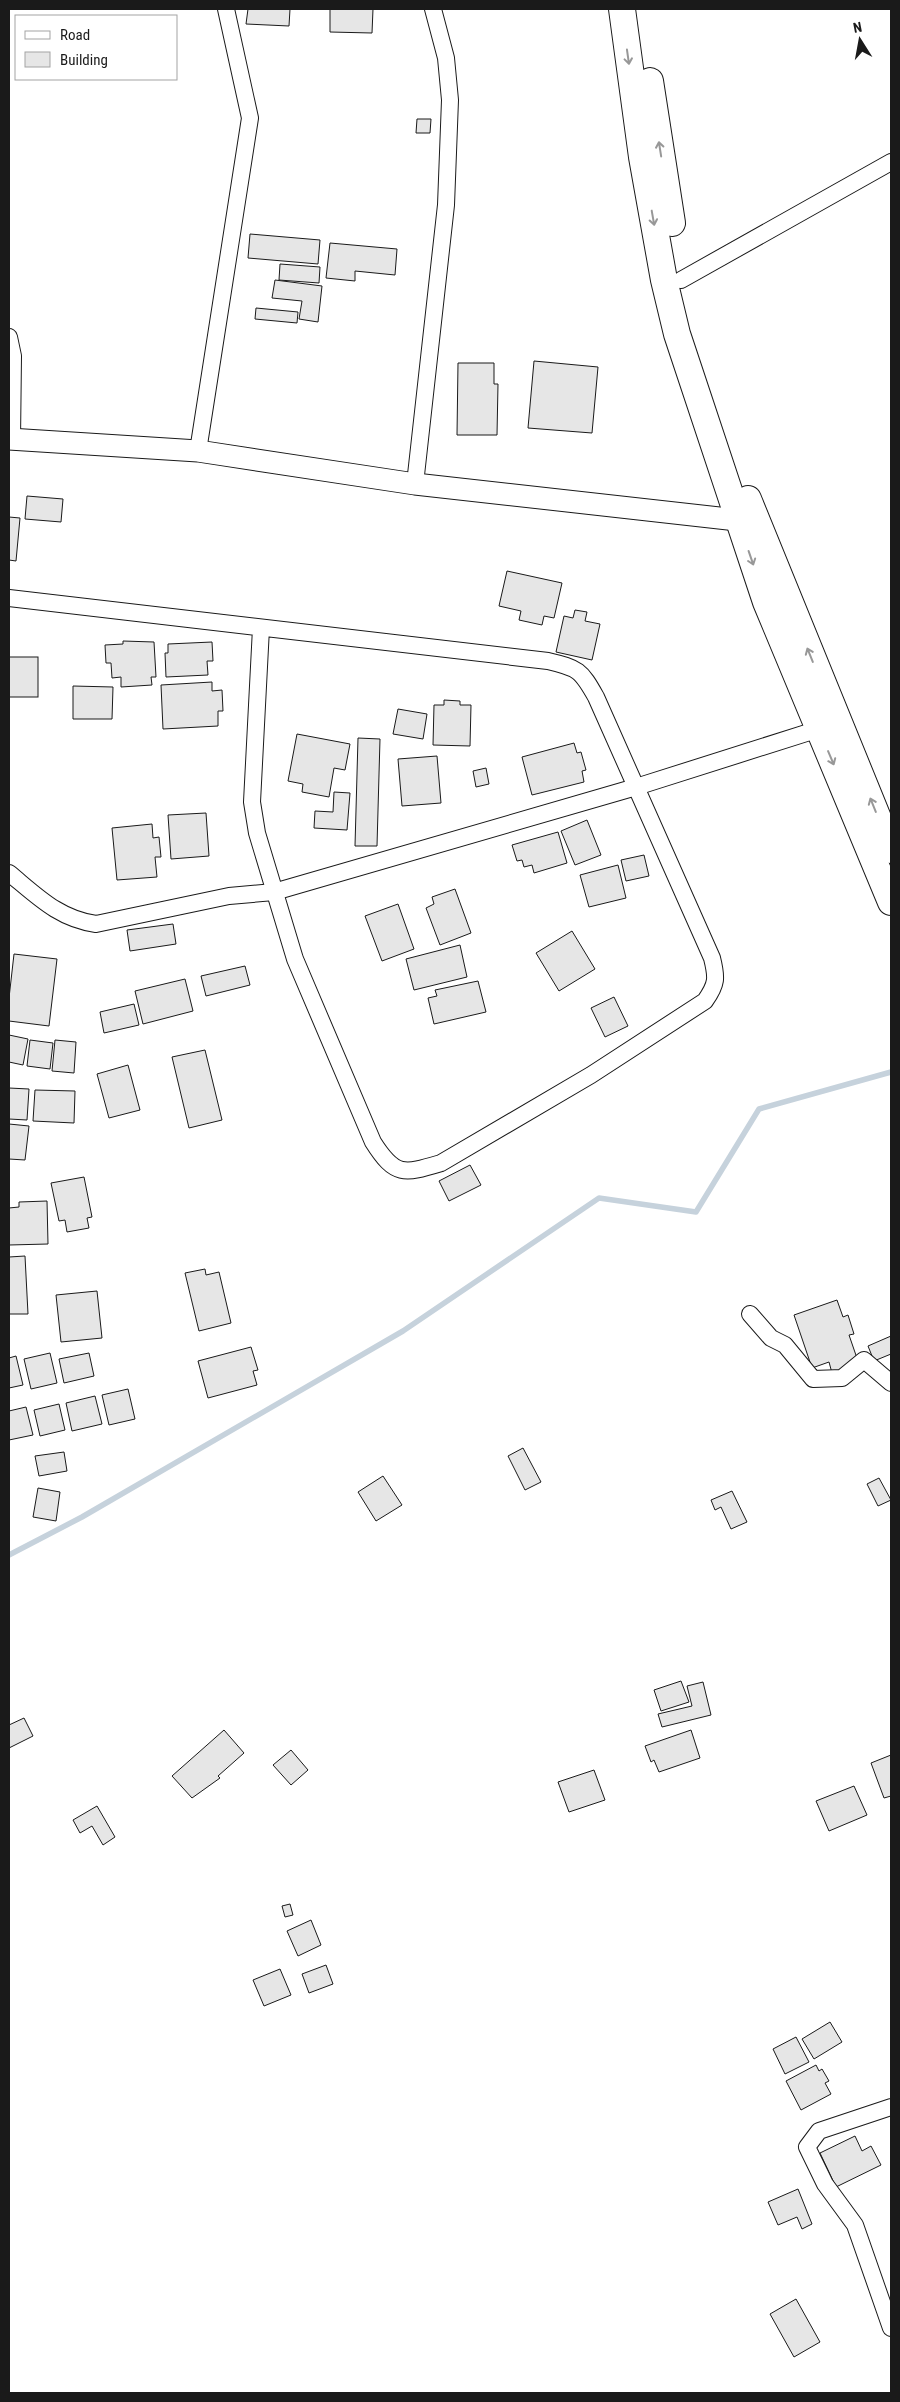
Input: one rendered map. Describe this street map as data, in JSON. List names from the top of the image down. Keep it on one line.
{"legend":["Road","Building"],"north":"top"}
